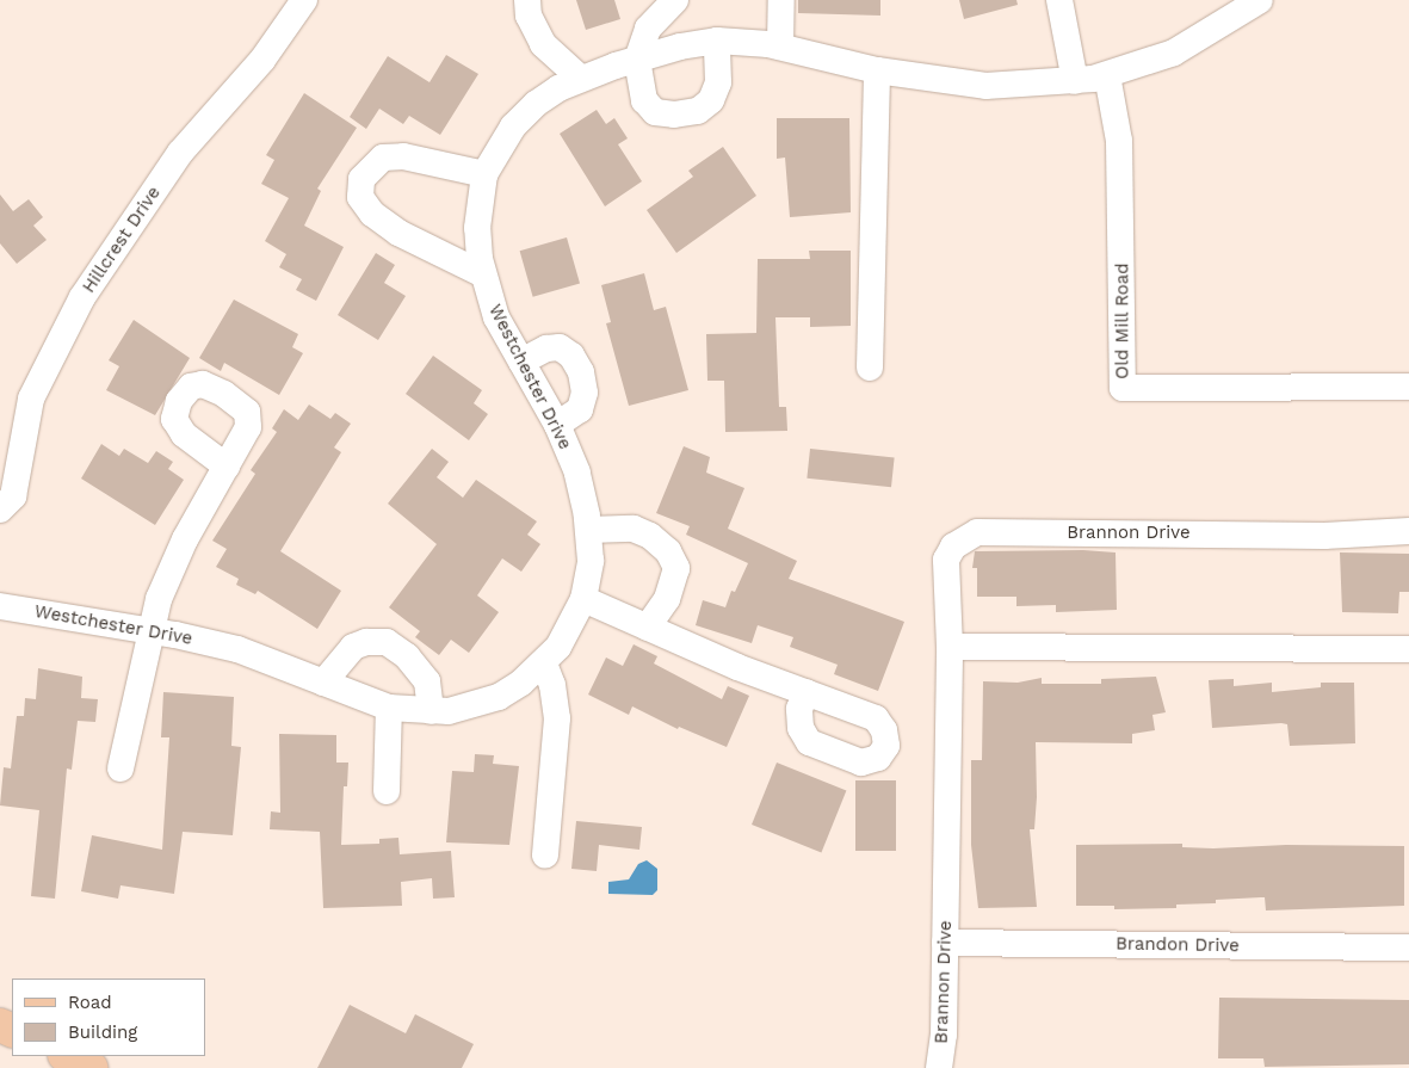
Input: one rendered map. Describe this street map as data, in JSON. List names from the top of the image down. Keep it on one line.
{"streets":{"street":["Hillcrest Drive","Old Mill Road","Westchester Drive","Brannon Drive","Brandon Drive"]},"crossings":[["Old Mill Road","Westchester Drive"],["Brannon Drive","Brandon Drive"]],"legend":["Road","Building"]}
